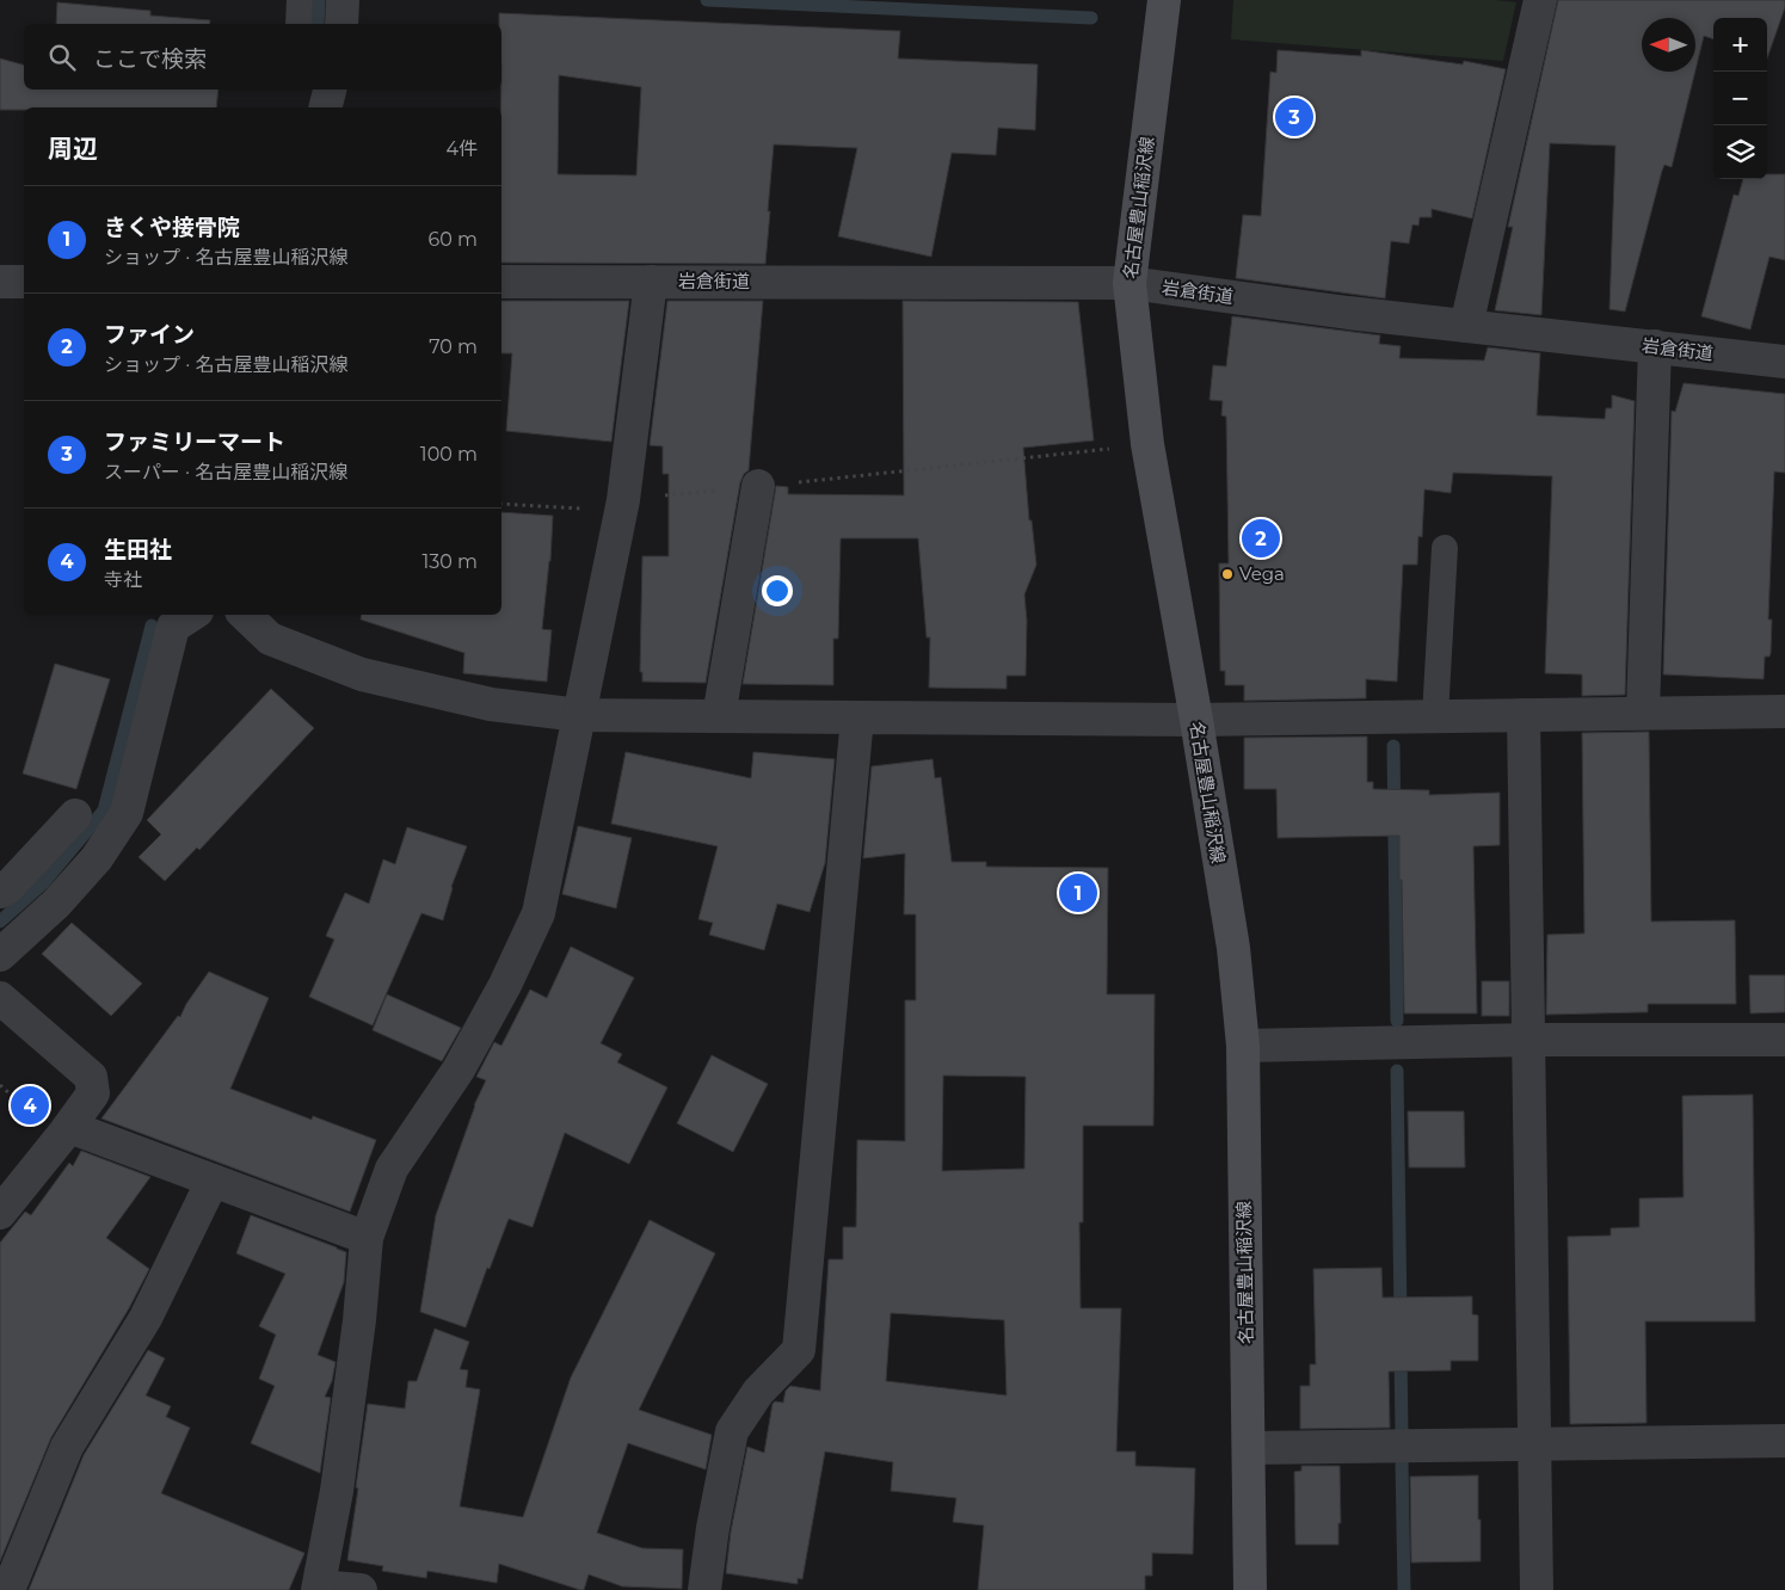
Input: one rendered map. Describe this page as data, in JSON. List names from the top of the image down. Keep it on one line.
{"streets":{"main road":["名古屋豊山稲沢線"],"street":["岩倉街道"]},"crossings":[["名古屋豊山稲沢線","岩倉街道"]],"places":["Vega"],"north":"left","page":{"map_buttons":["+","−"],"search":"ここで検索","pins":["3","2","1","4"],"heading":["周辺","4件"],"list":[{"mark":"1","name":"きくや接骨院","note":"ショップ · 名古屋豊山稲沢線","value":"60 m"},{"mark":"2","name":"ファイン","note":"ショップ · 名古屋豊山稲沢線","value":"70 m"},{"mark":"3","name":"ファミリーマート","note":"スーパー · 名古屋豊山稲沢線","value":"100 m"},{"mark":"4","name":"生田社","note":"寺社","value":"130 m"}]}}
